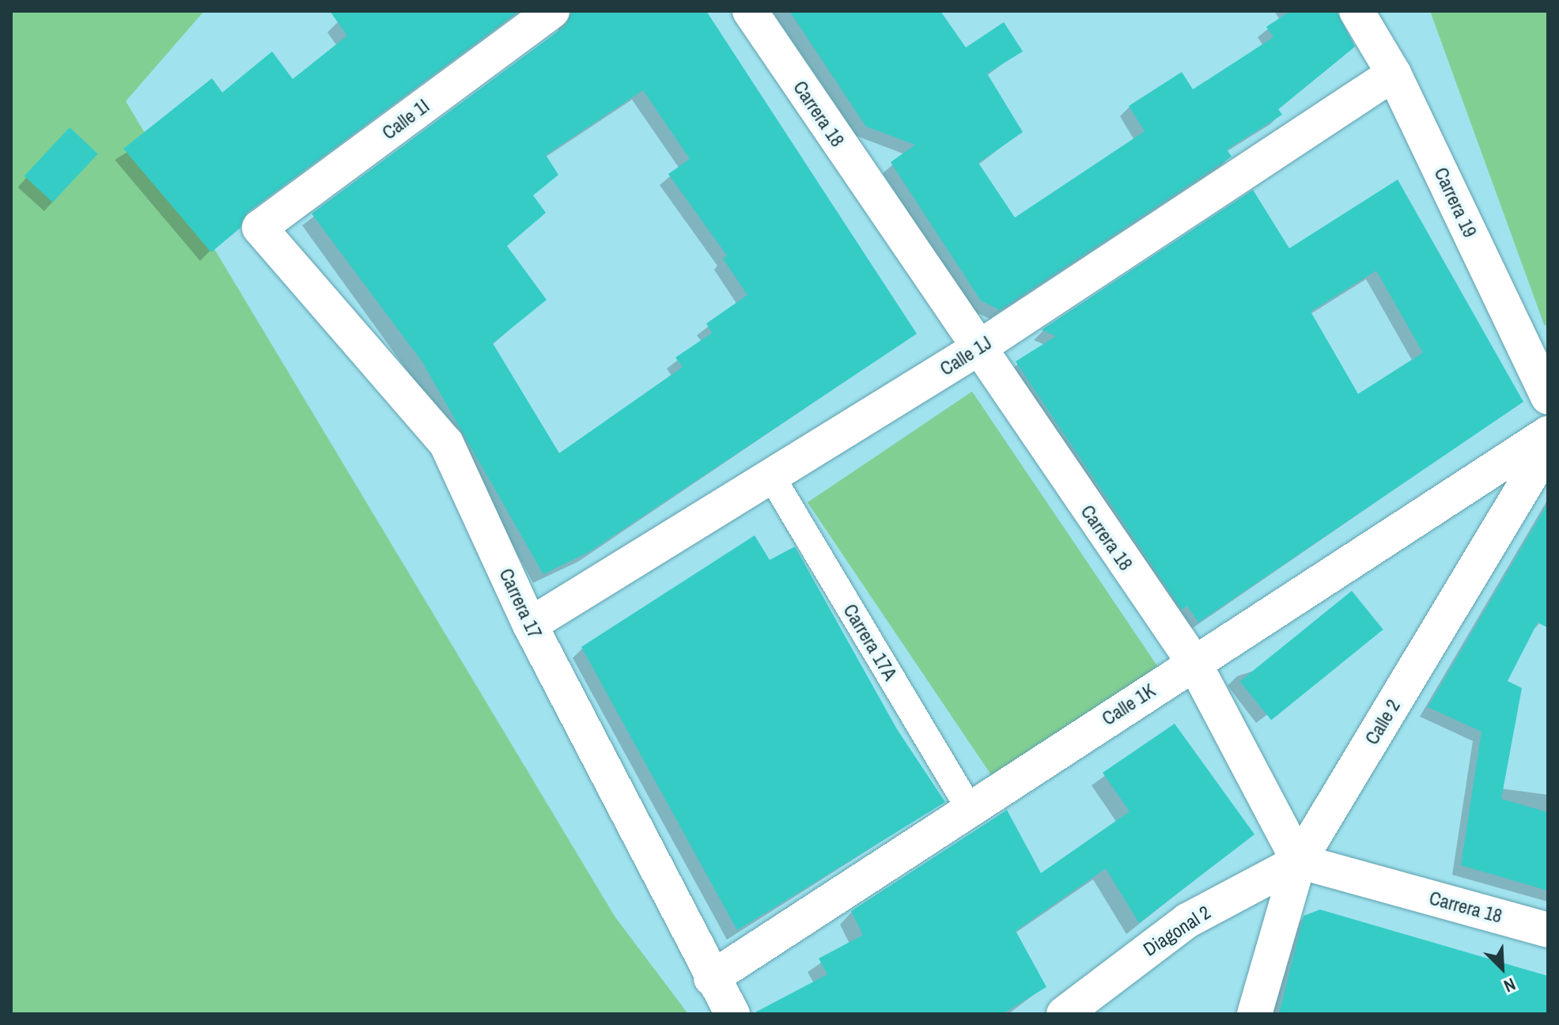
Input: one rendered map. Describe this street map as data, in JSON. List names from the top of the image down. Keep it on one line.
{"streets":{"street":["Carrera 18","Calle 1I","Carrera 19","Calle 1J","Carrera 17","Carrera 17A","Calle 1K","Calle 2","Diagonal 2"]},"crossings":[["Carrera 18","Calle 1J"],["Carrera 18","Calle 1K"],["Carrera 18","Calle 2"],["Carrera 18","Diagonal 2"],["Calle 1I","Carrera 17"],["Carrera 19","Calle 1J"],["Calle 1J","Carrera 17"],["Calle 1J","Carrera 17A"],["Carrera 17","Calle 1K"],["Carrera 17A","Calle 1K"],["Calle 2","Diagonal 2"]],"north":"bottom right"}
